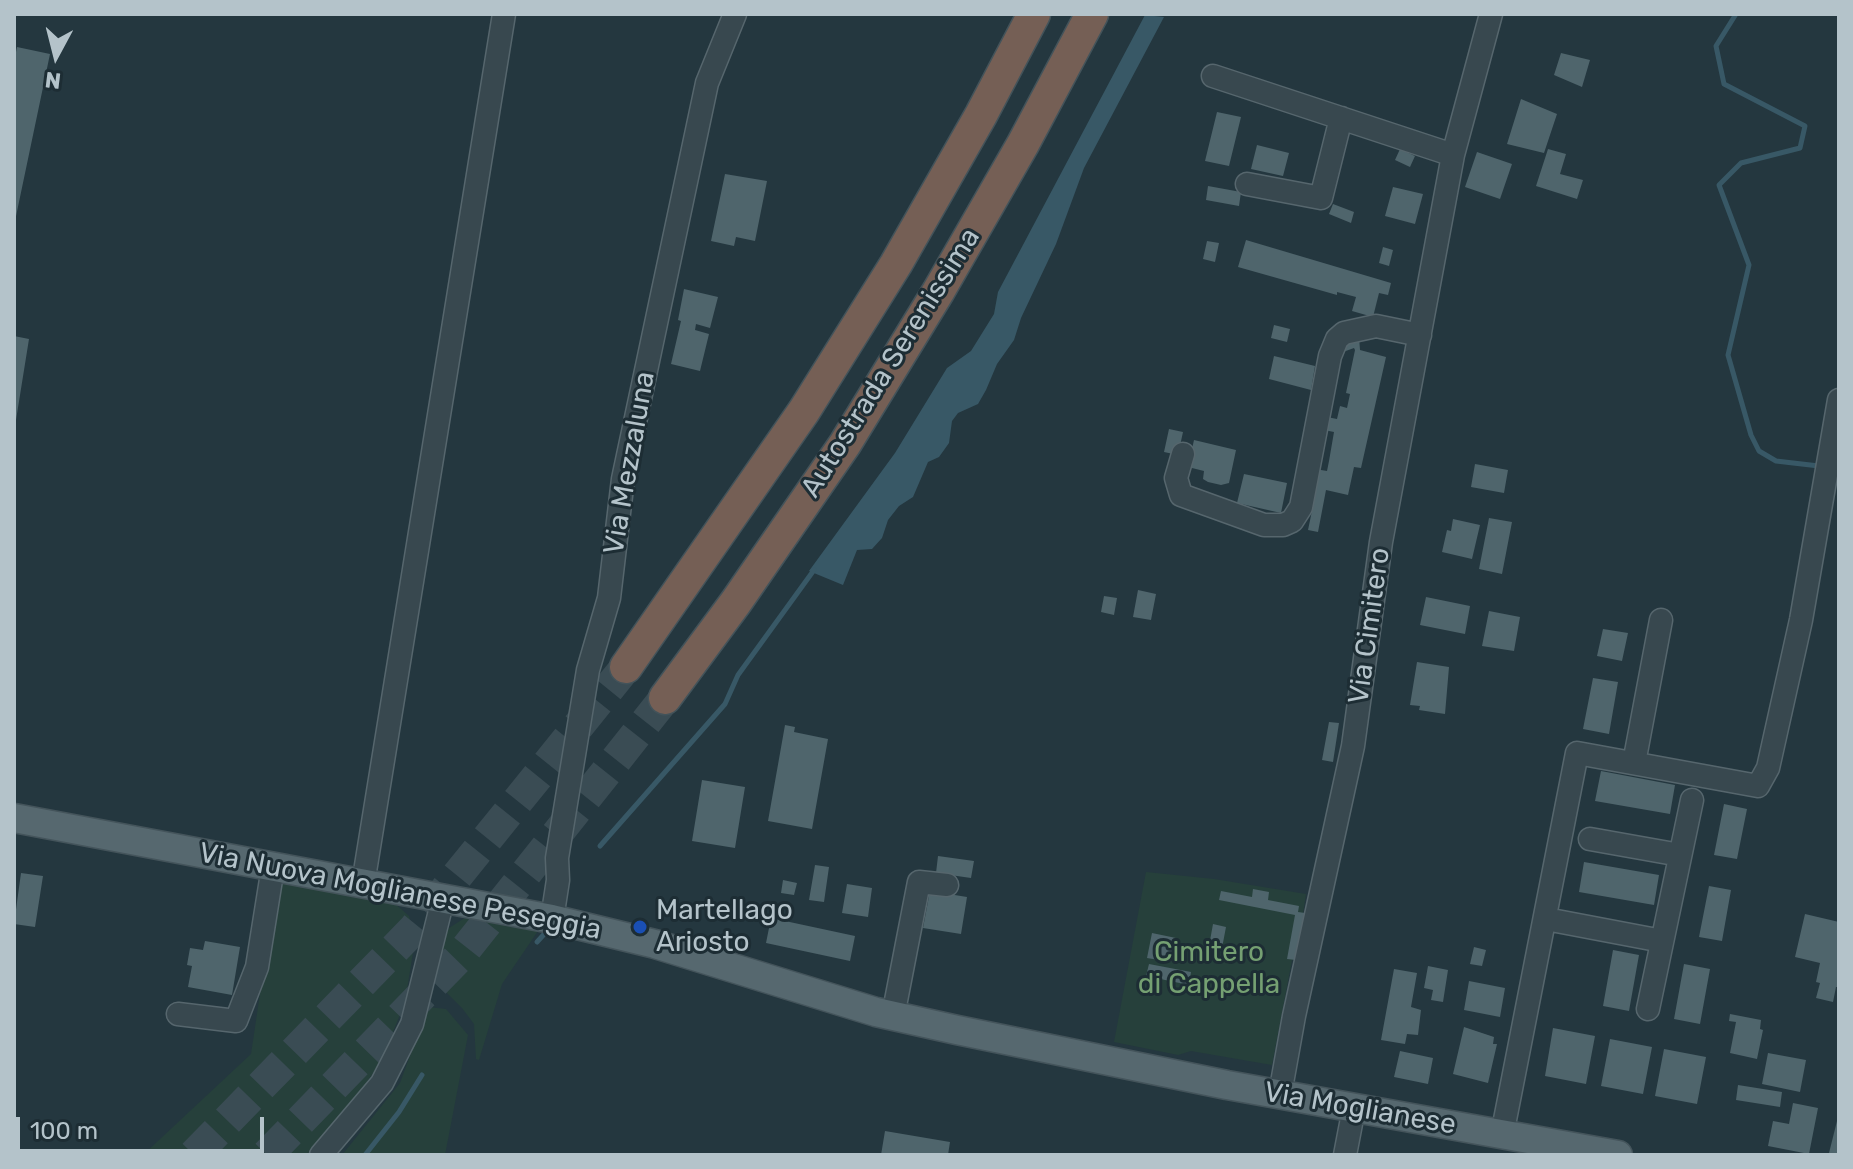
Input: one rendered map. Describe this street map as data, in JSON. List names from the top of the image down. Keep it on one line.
{"streets":{"highway":["Autostrada Serenissima"],"main road":["Via Nuova Moglianese Peseggia","Via Moglianese"],"street":["Via Mezzaluna","Via Cimitero"]},"crossings":[["Via Mezzaluna","Via Nuova Moglianese Peseggia"],["Via Cimitero","Via Moglianese"],["Via Nuova Moglianese Peseggia","Via Moglianese"]],"parks":["Cimitero di Cappella"],"places":["Martellago Ariosto"],"scale_bar":"100 m","north":"bottom"}
